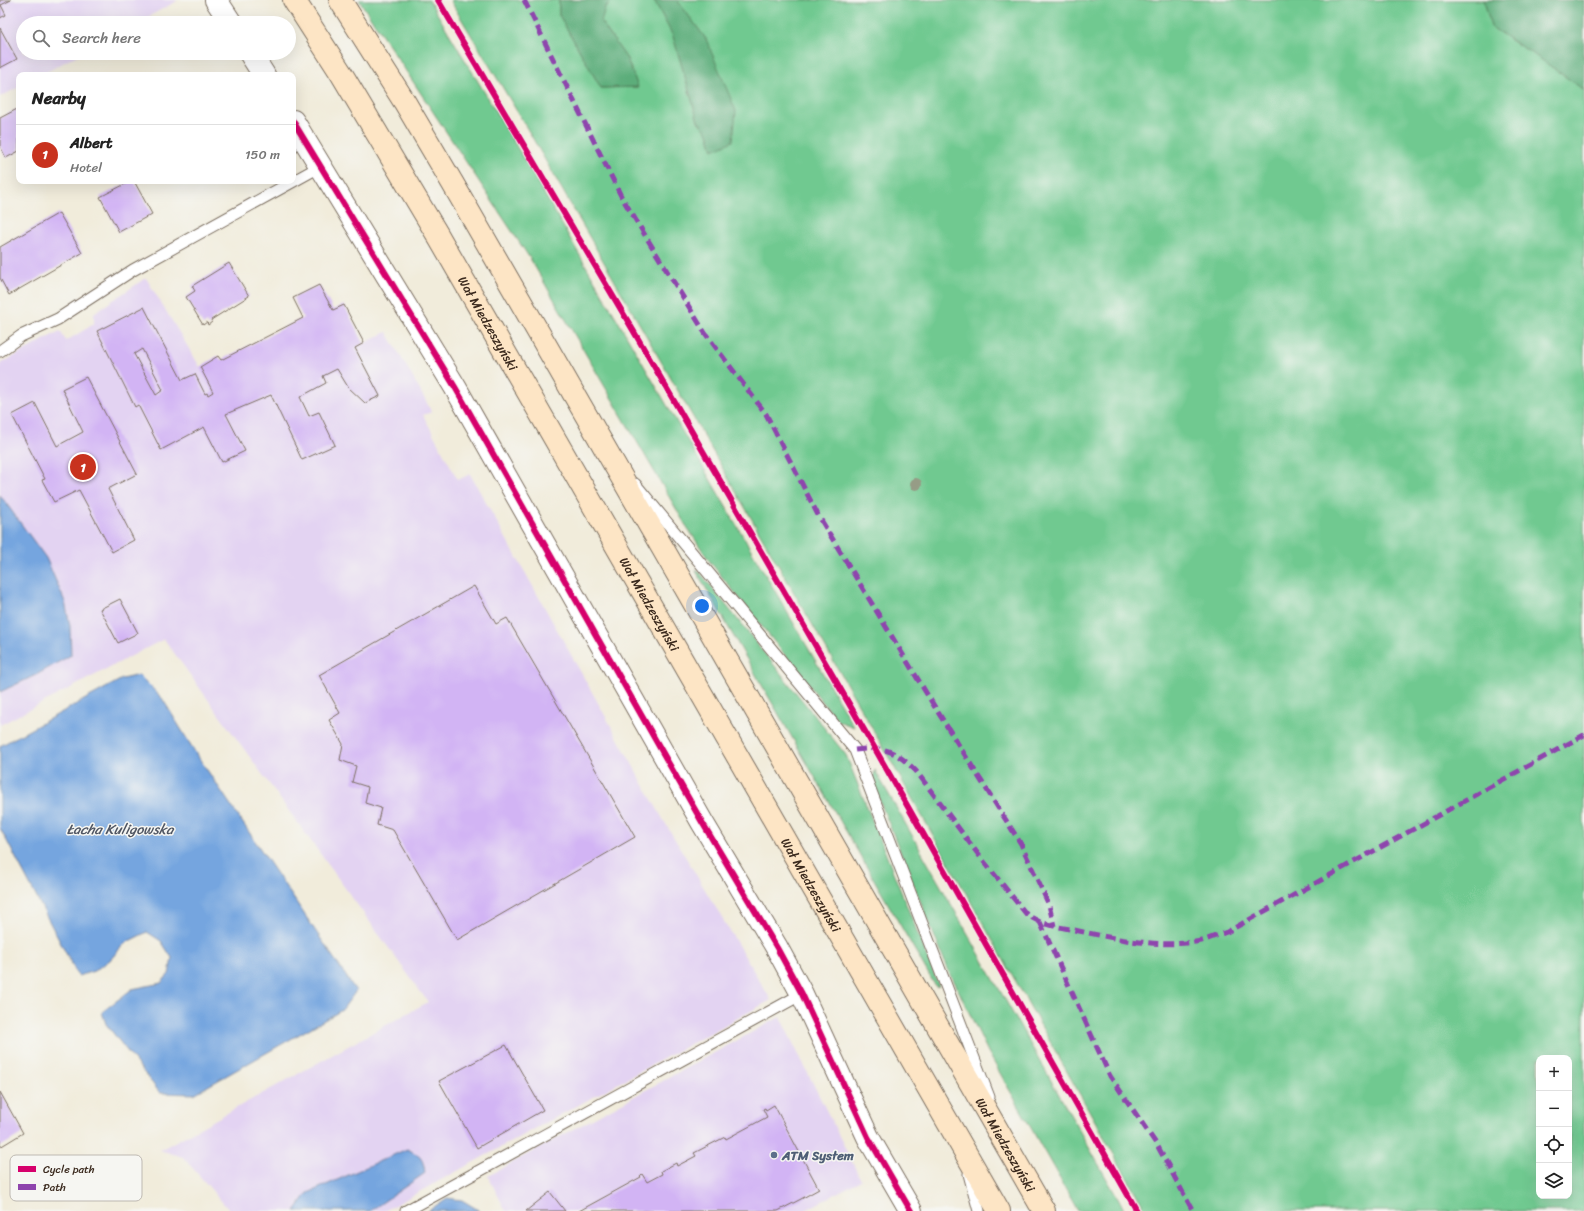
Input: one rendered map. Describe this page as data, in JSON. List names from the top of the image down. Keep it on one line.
{"streets":{"main road":["Wał Miedzeszyński"]},"water":["Łacha Kuligowska"],"places":["ATM System"],"legend":["Cycle path","Path"],"page":{"search":"Search here","heading":"Nearby","list":[{"mark":"1","name":"Albert","note":"Hotel","value":"150 m"}],"pins":"1","map_buttons":["+","−"]}}
